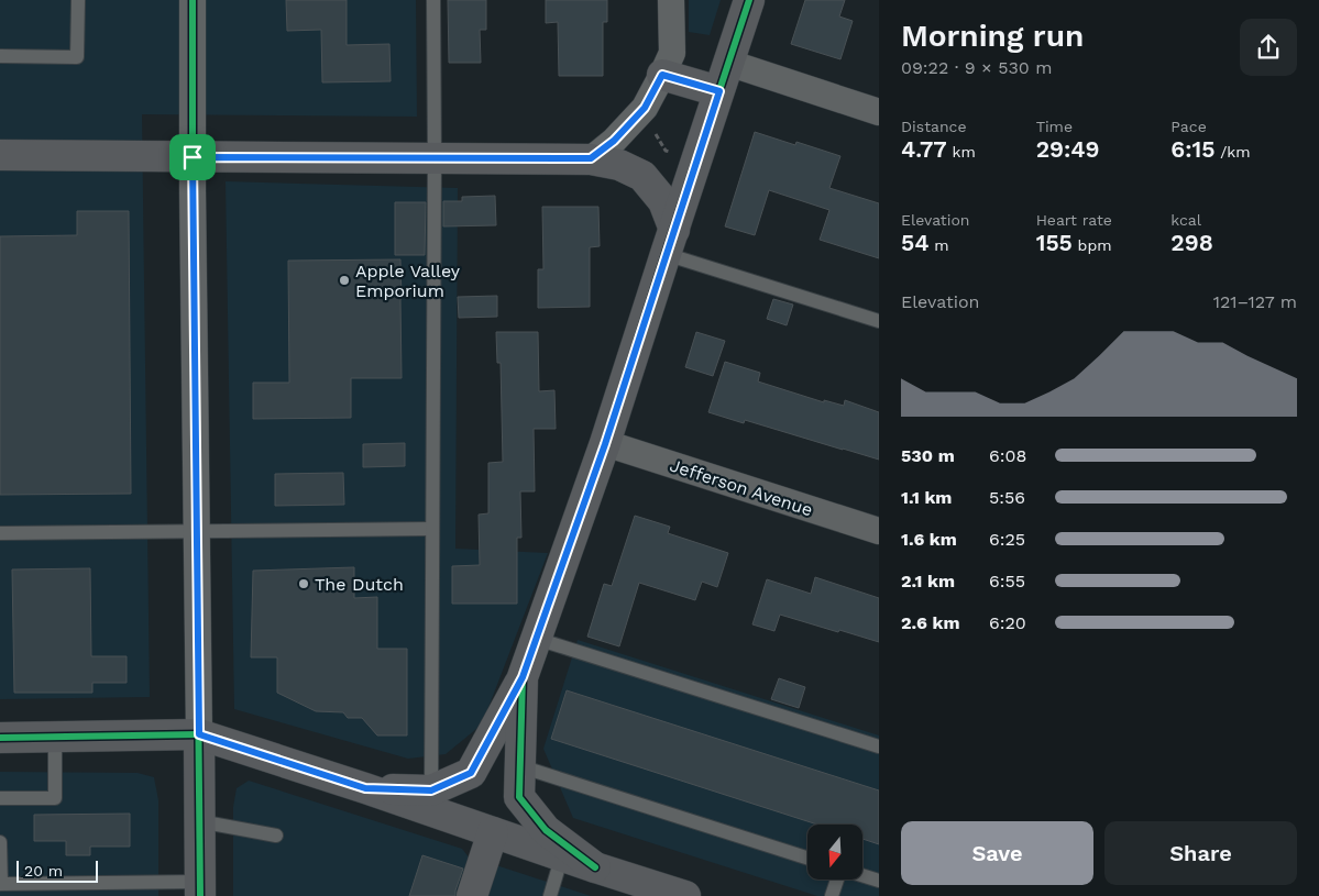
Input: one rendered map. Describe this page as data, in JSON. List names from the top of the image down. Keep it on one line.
{"streets":{"street":["Jefferson Avenue"]},"places":["Apple Valley Emporium","The Dutch"],"scale_bar":"20 m","north":"bottom","page":{"heading":["Morning run","09:22 · 9 × 530 m"],"stats":[["Distance","4.77 km"],["Time","29:49"],["Pace","6:15 /km"],["Elevation","54 m"],["Heart rate","155 bpm"],["kcal","298"]],"chart":["Elevation","121–127 m"],"list":[{"name":"530 m","note":"6:08"},{"name":"1.1 km","note":"5:56"},{"name":"1.6 km","note":"6:25"},{"name":"2.1 km","note":"6:55"},{"name":"2.6 km","note":"6:20"}],"buttons":["Save","Share"],"scale":"20 m"}}
